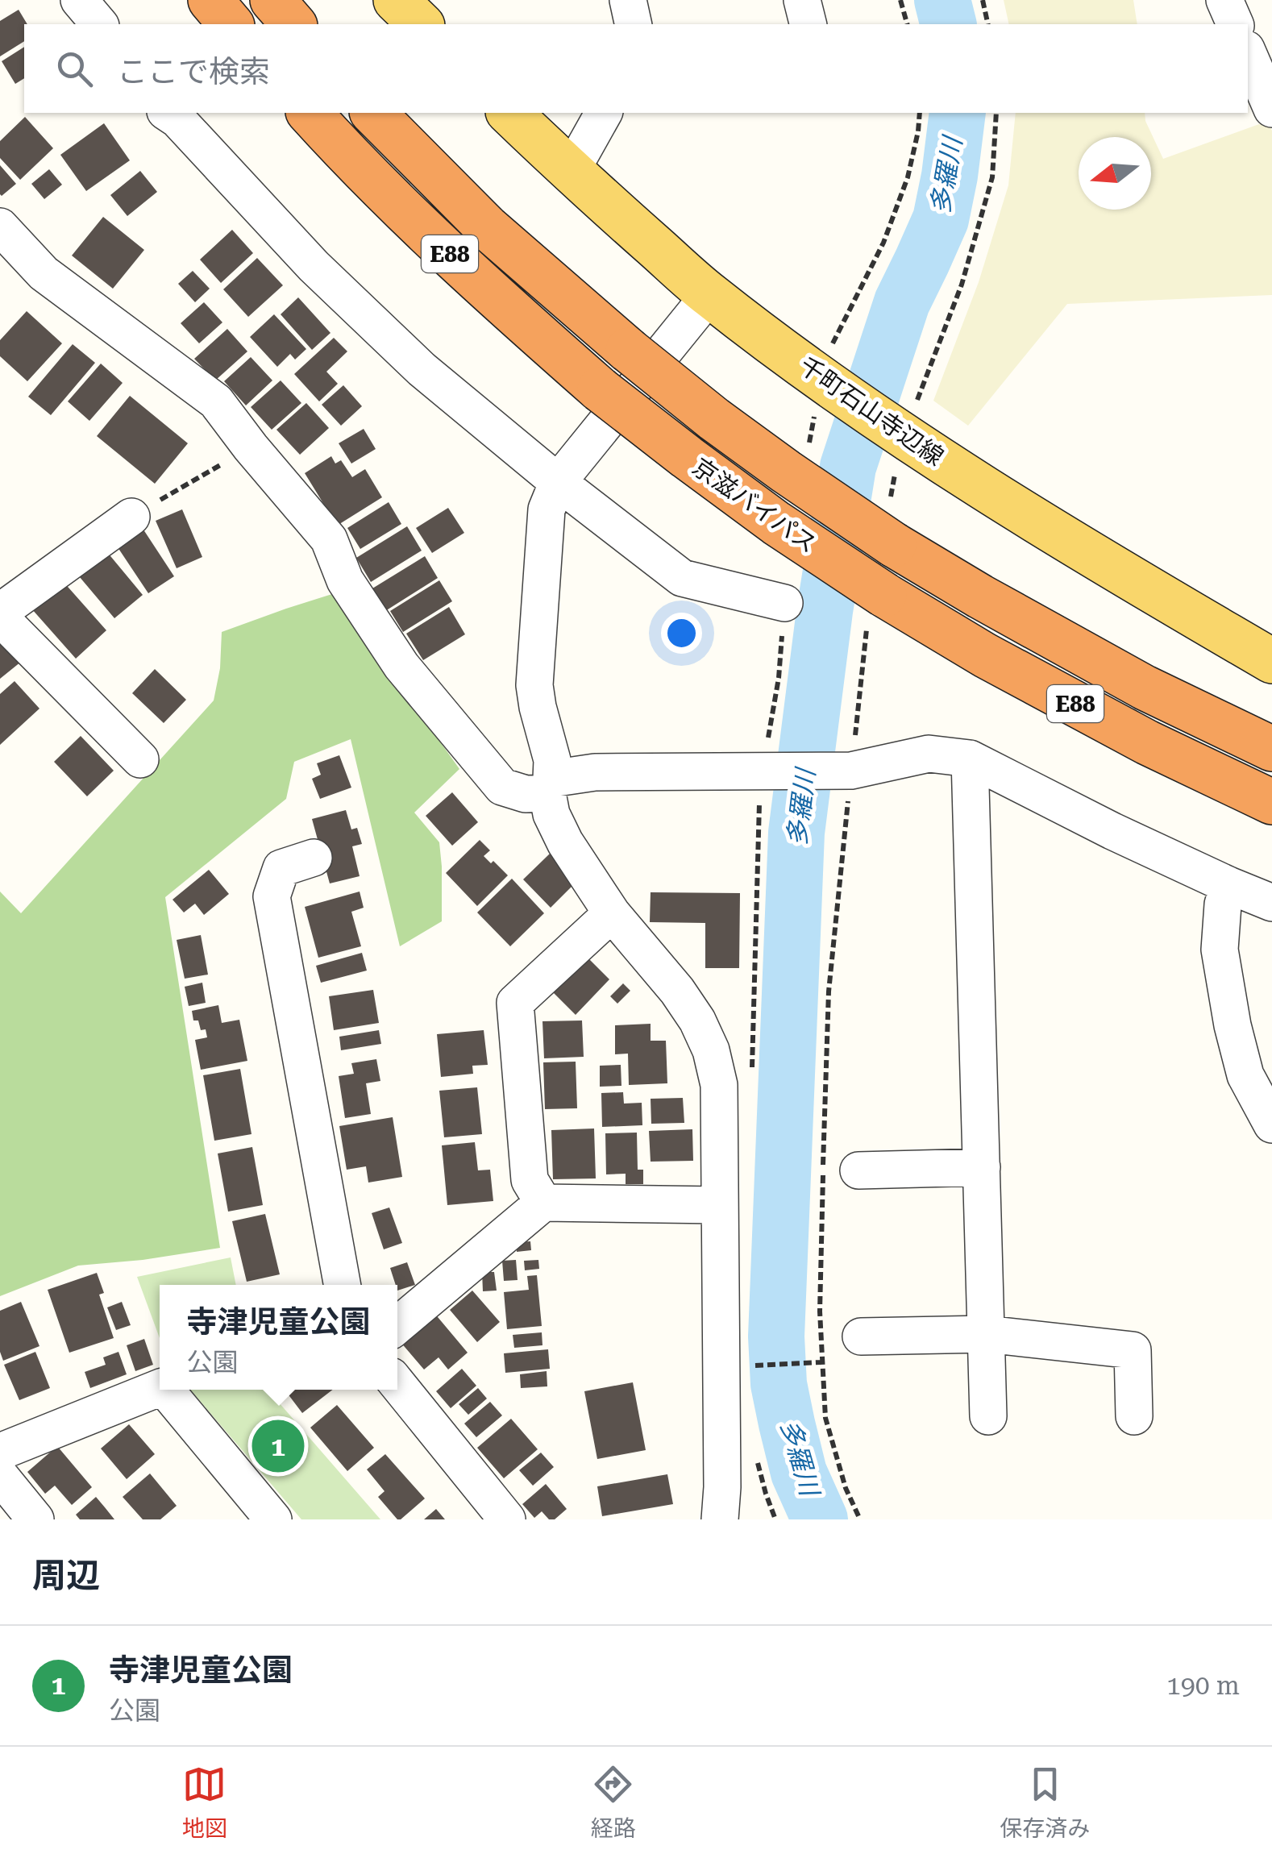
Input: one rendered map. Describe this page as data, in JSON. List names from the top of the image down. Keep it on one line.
{"streets":{"highway":["E88","京滋バイパス"],"main road":["千町石山寺辺線"]},"water":["多羅川"],"north":"left","page":{"search":"ここで検索","popup":["寺津児童公園","公園"],"pins":"1","heading":"周辺","list":[{"mark":"1","name":"寺津児童公園","note":"公園","value":"190 m"}],"nav":["地図","経路","保存済み"]}}
